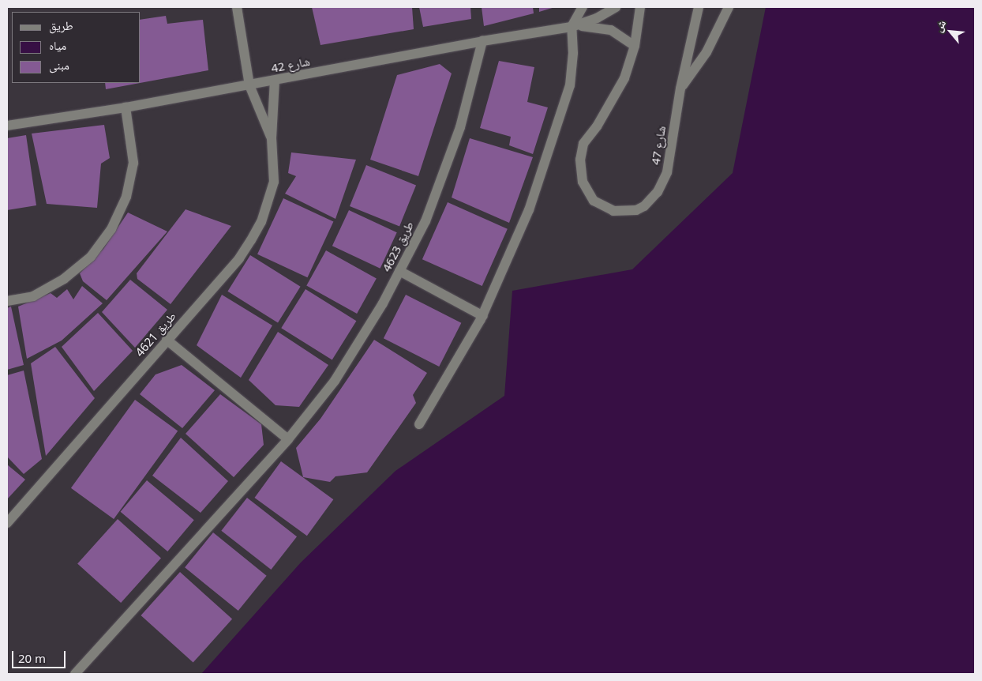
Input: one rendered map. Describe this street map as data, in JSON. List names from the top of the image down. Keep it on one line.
{"streets":{"street":["شارع 42","شارع 47","طريق 4623","طريق 4621"]},"crossings":[["شارع 42","شارع 47"],["شارع 42","طريق 4623"],["شارع 42","طريق 4621"]],"legend":["طريق","مياه","مبنى"],"scale_bar":"20 m","north":"top left"}
